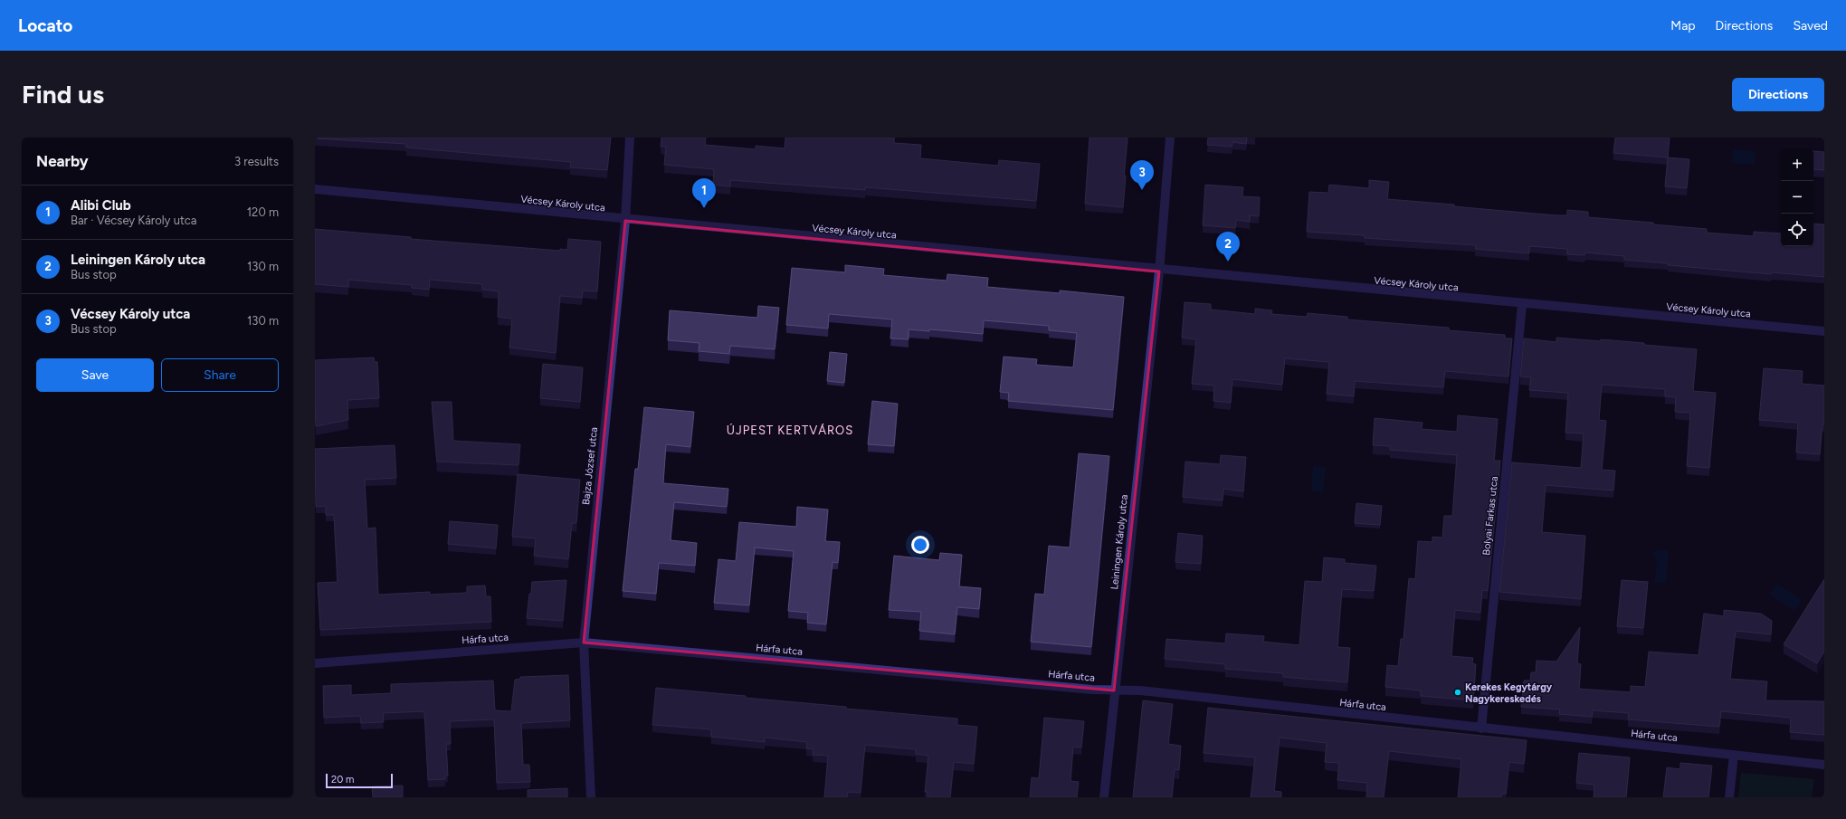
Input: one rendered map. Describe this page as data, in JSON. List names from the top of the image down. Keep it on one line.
{"streets":{"street":["Vécsey Károly utca","Bajza József utca","Bolyai Farkas utca","Leiningen Károly utca","Hárfa utca"]},"crossings":[["Vécsey Károly utca","Bajza József utca"],["Vécsey Károly utca","Bolyai Farkas utca"],["Vécsey Károly utca","Leiningen Károly utca"],["Bajza József utca","Hárfa utca"],["Bolyai Farkas utca","Hárfa utca"],["Leiningen Károly utca","Hárfa utca"]],"districts":["ÚJPEST KERTVÁROS"],"places":["Kerekes Kegytárgy Nagykereskedés"],"scale_bar":"20 m","page":{"header":"Locato","nav":["Map","Directions","Saved"],"buttons":["Directions",["Save","Share"]],"title":"Find us","heading":["Nearby","3 results"],"map_buttons":["+","−"],"pins":["3","1","2"],"list":[{"mark":"1","name":"Alibi Club","note":"Bar · Vécsey Károly utca","value":"120 m"},{"mark":"2","name":"Leiningen Károly utca","note":"Bus stop","value":"130 m"},{"mark":"3","name":"Vécsey Károly utca","note":"Bus stop","value":"130 m"}],"scale":"20 m"}}
